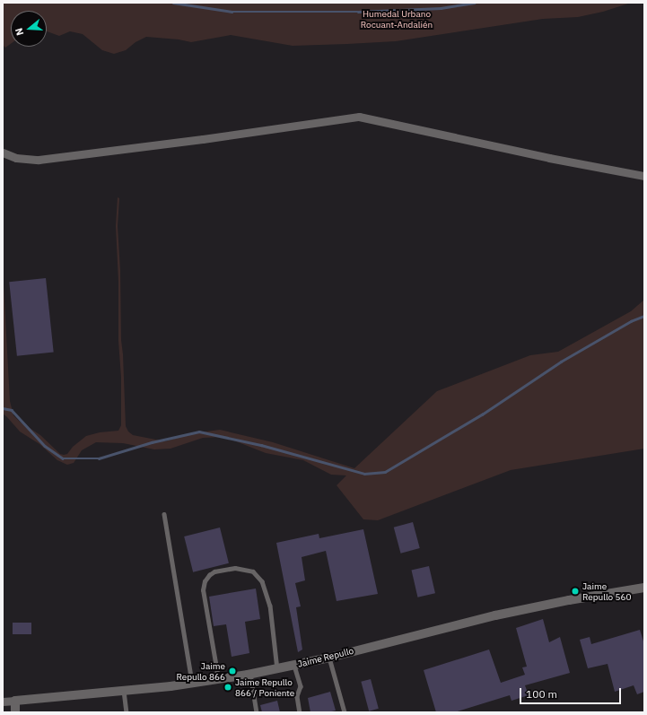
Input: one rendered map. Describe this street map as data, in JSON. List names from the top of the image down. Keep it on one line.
{"streets":{"street":["Jaime Repullo"]},"parks":["Humedal Urbano Rocuant-Andalién"],"places":["Jaime Repullo 560","Jaime Repullo 866","Jaime Repullo 866 / Poniente"],"scale_bar":"100 m","north":"left"}
